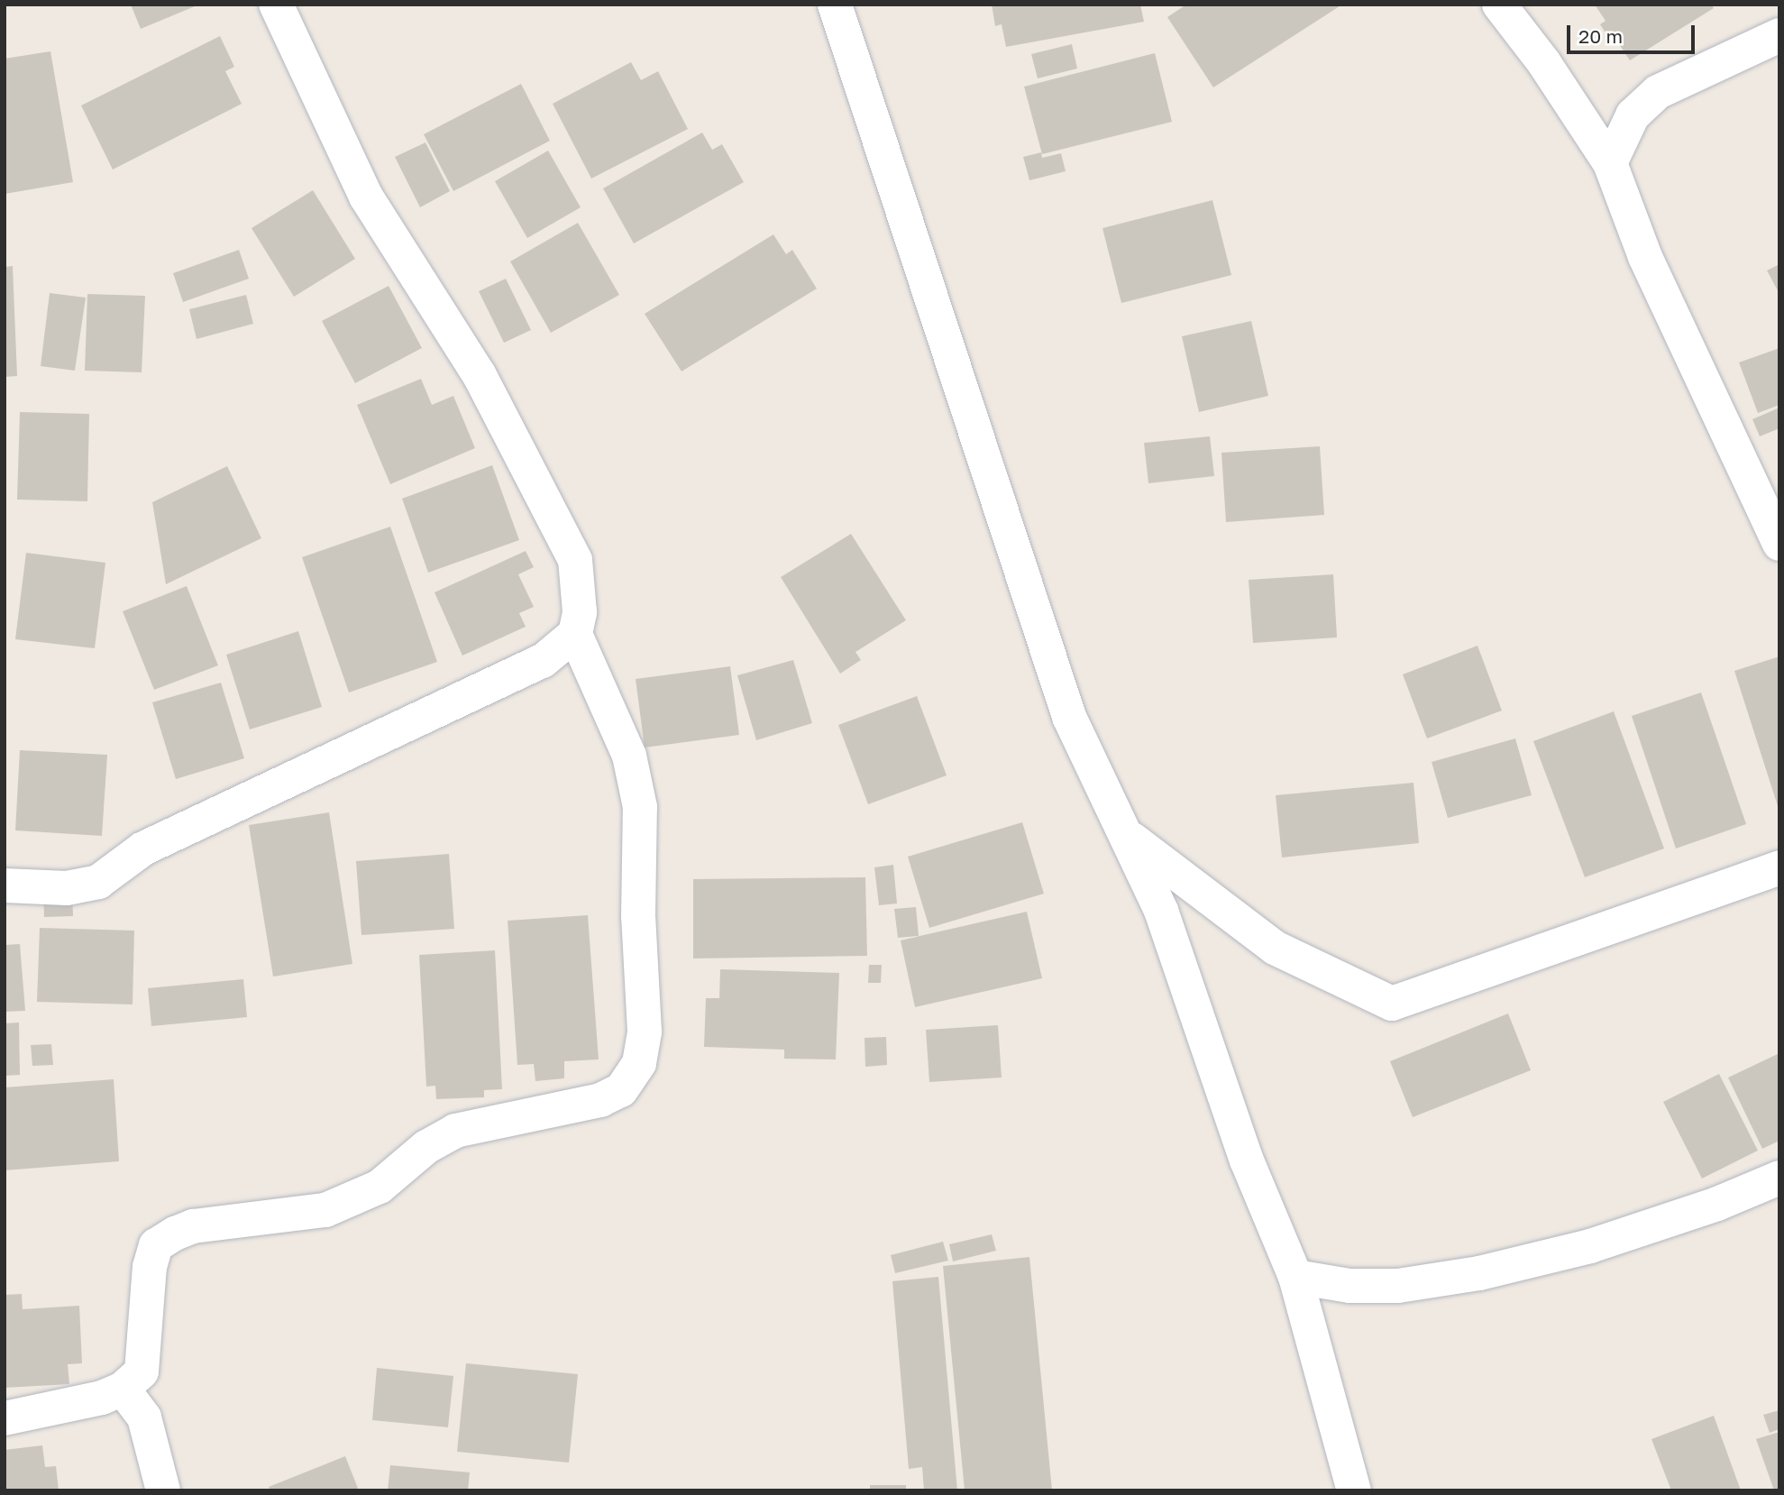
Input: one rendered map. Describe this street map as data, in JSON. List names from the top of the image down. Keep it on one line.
{"scale_bar":"20 m"}
